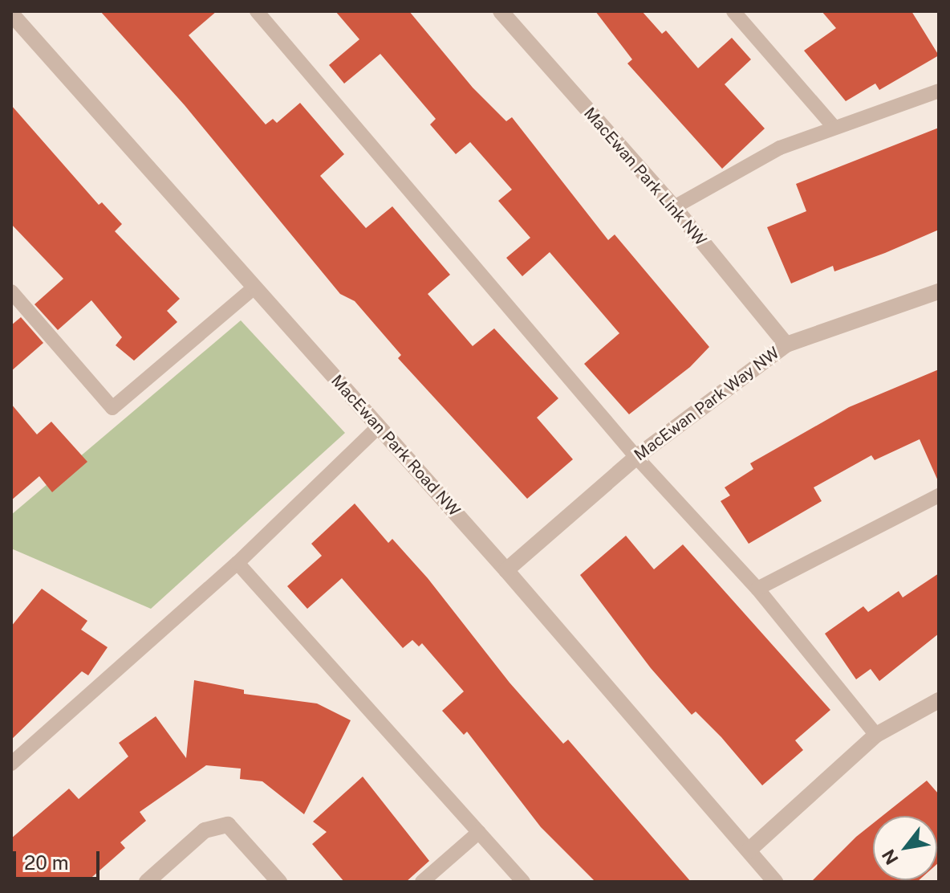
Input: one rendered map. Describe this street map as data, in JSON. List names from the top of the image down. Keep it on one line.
{"streets":{"street":["MacEwan Park Link NW","MacEwan Park Way NW","MacEwan Park Road NW"]},"crossings":[["MacEwan Park Link NW","MacEwan Park Way NW"],["MacEwan Park Way NW","MacEwan Park Road NW"]],"scale_bar":"20 m","north":"bottom left"}
